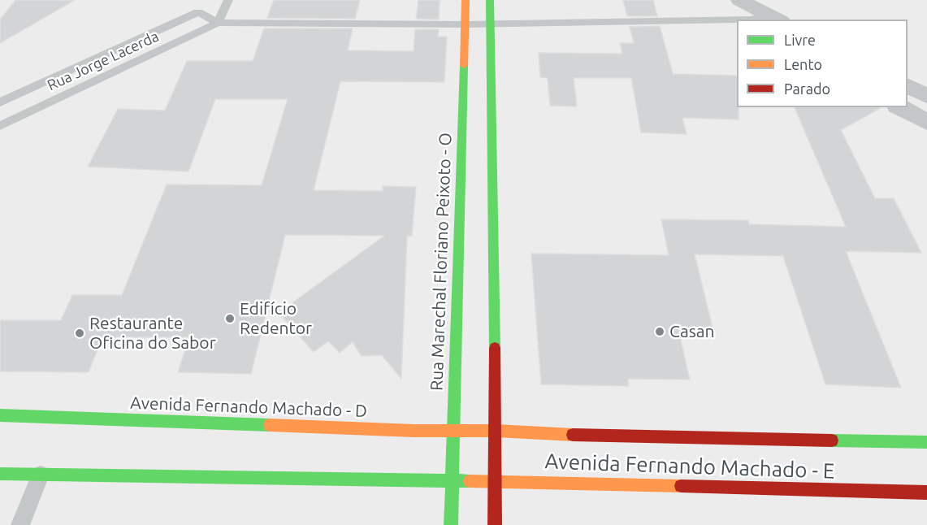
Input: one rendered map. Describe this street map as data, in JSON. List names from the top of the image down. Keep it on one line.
{"streets":{"street":["Rua Marechal Floriano Peixoto - O","Avenida Fernando Machado - D","Avenida Fernando Machado - E"],"lane":["Rua Jorge Lacerda"]},"crossings":[["Rua Marechal Floriano Peixoto - O","Avenida Fernando Machado - D"],["Rua Marechal Floriano Peixoto - O","Avenida Fernando Machado - E"],["Avenida Fernando Machado - D","Avenida Fernando Machado - E"]],"places":["Edifício Redentor","Casan","Restaurante Oficina do Sabor"],"legend":["Livre","Lento","Parado"]}
